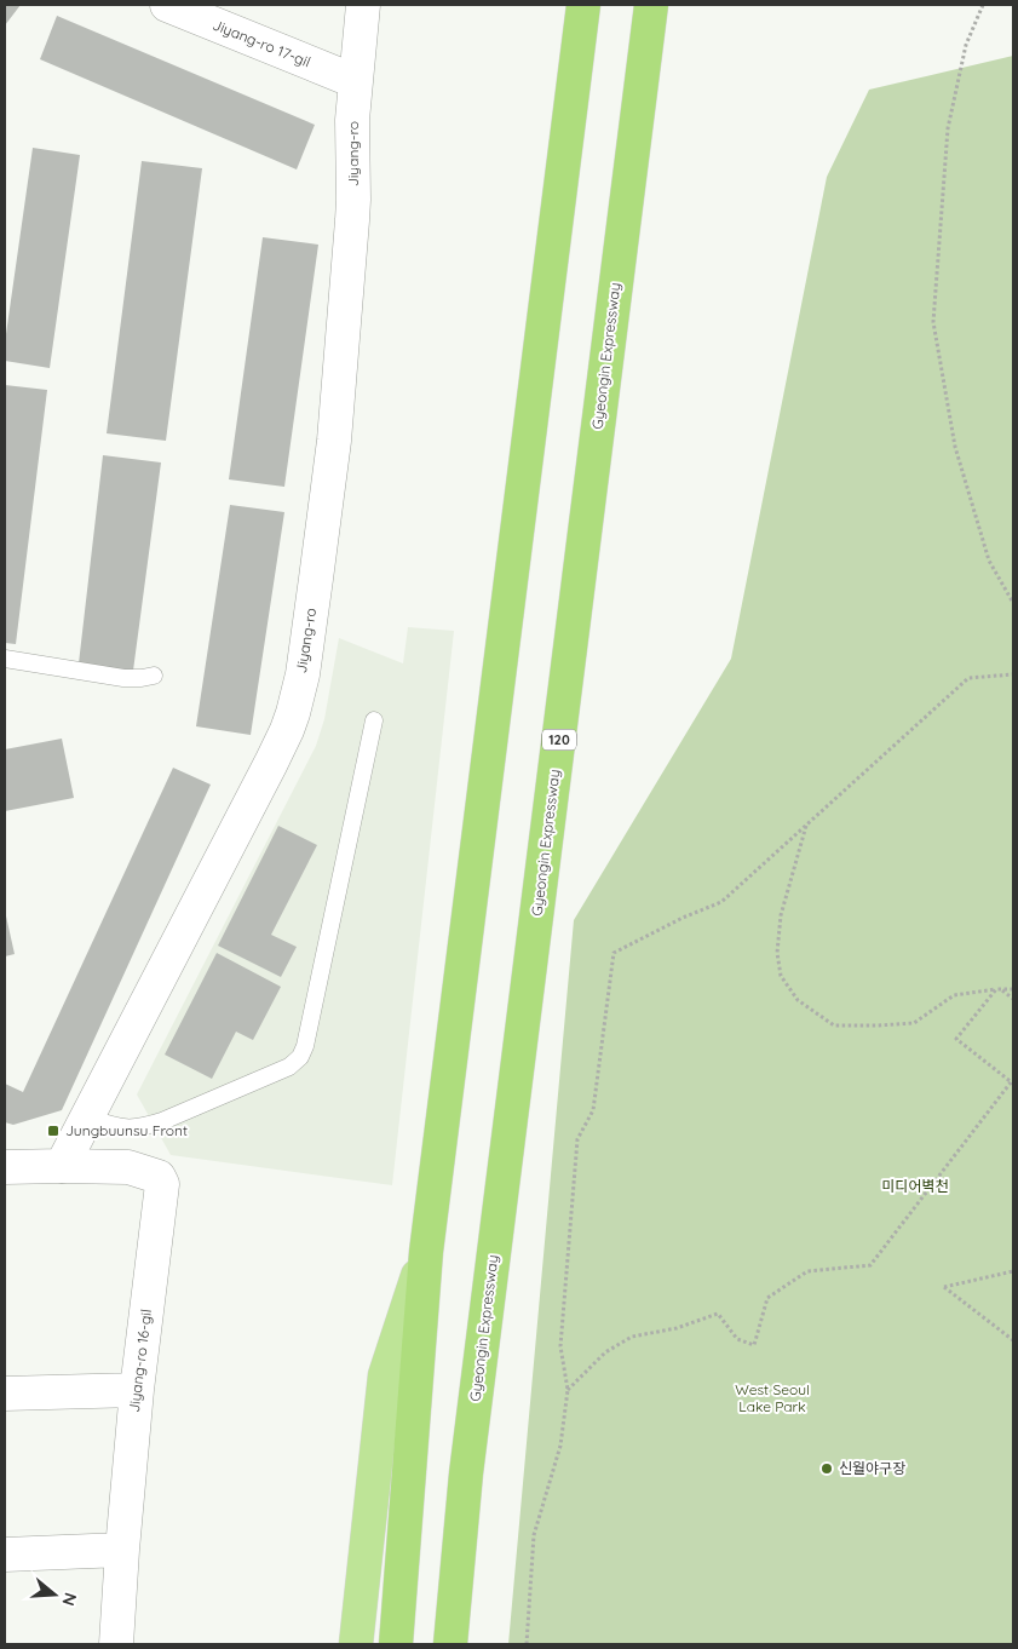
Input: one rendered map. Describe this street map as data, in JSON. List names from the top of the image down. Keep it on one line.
{"streets":{"highway":["Gyeongin Expressway","120"],"street":["Jiyang-ro 17-gil","Jiyang-ro","Jiyang-ro 16-gil"]},"crossings":[["Jiyang-ro 17-gil","Jiyang-ro"],["Jiyang-ro","Jiyang-ro 16-gil"]],"parks":["미디어벽천","West Seoul Lake Park"],"places":{"transit":["Jungbuunsu Front"],"other":["신월야구장"]},"north":"right"}
